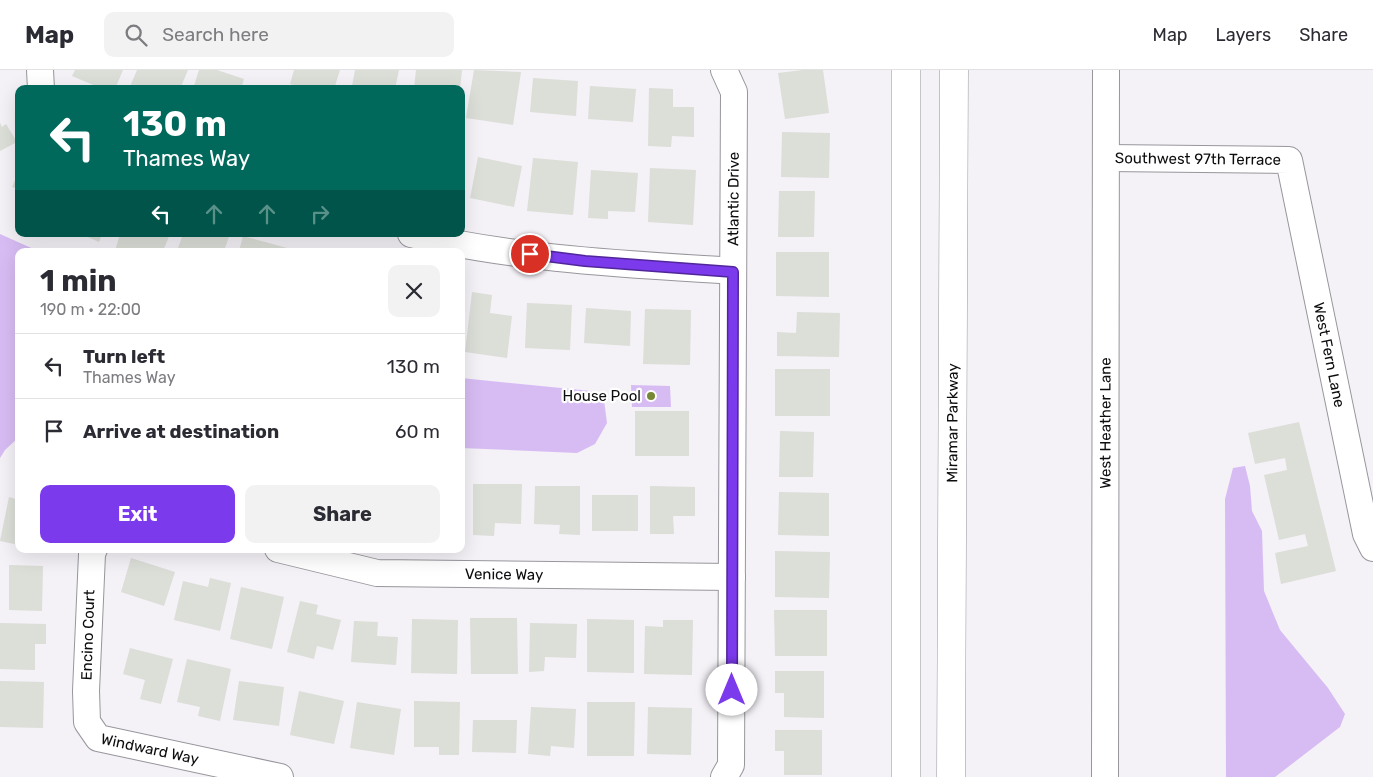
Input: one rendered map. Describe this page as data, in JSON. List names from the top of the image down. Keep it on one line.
{"streets":{"main road":["Miramar Parkway"],"street":["Southwest 97th Terrace","Atlantic Drive","West Fern Lane","West Heather Lane","Venice Way","Encino Court","Windward Way"]},"crossings":[["Southwest 97th Terrace","West Fern Lane"],["Southwest 97th Terrace","West Heather Lane"],["Atlantic Drive","Venice Way"],["Encino Court","Windward Way"]],"places":["House Pool"],"page":{"header":"Map","search":"Search here","nav":["Map","Layers","Share"],"turn":["130 m","Thames Way"],"heading":["1 min","190 m · 22:00"],"list":[{"name":"Turn left","note":"Thames Way","value":"130 m"},{"name":"Arrive at destination","value":"60 m"}],"buttons":["Exit","Share"]}}
